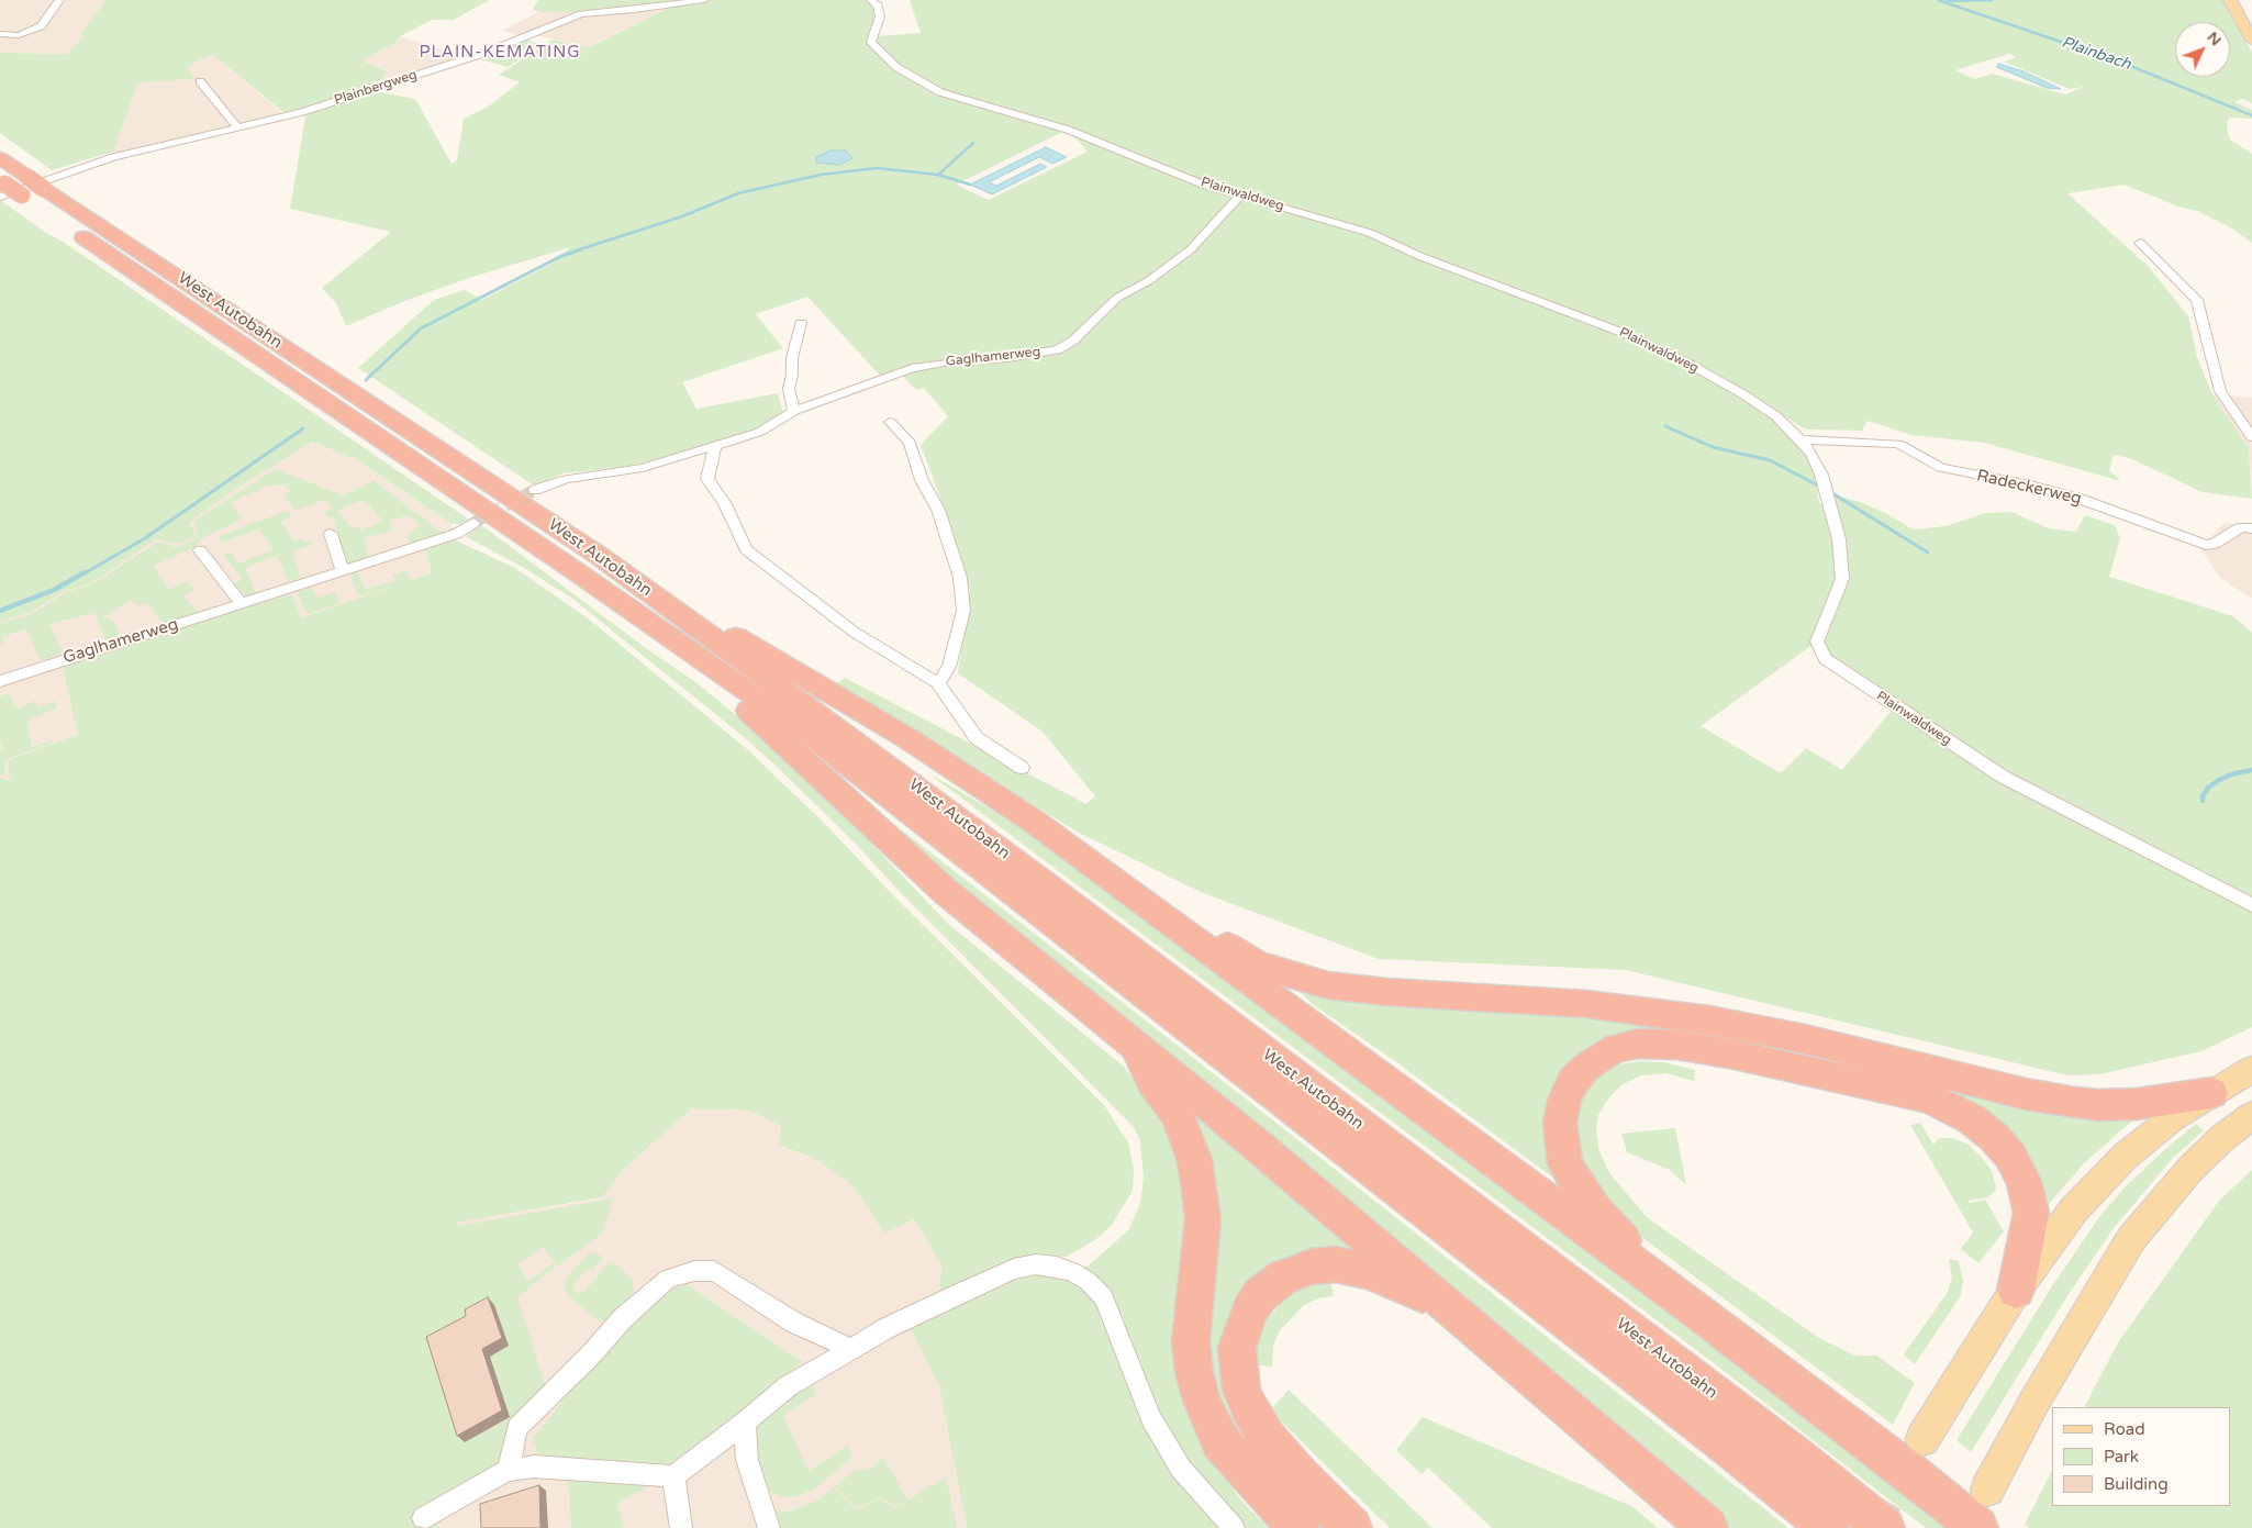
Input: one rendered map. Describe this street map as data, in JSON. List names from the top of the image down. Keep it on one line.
{"streets":{"highway":["West Autobahn"],"street":["Plainbergweg","Plainwaldweg","Gaglhamerweg","Radeckerweg"]},"crossings":[["Plainbergweg","West Autobahn"],["Plainwaldweg","Gaglhamerweg"],["Plainwaldweg","Radeckerweg"]],"districts":["PLAIN-KEMATING"],"water":["Plainbach"],"legend":["Road","Park","Building"],"north":"top right"}
